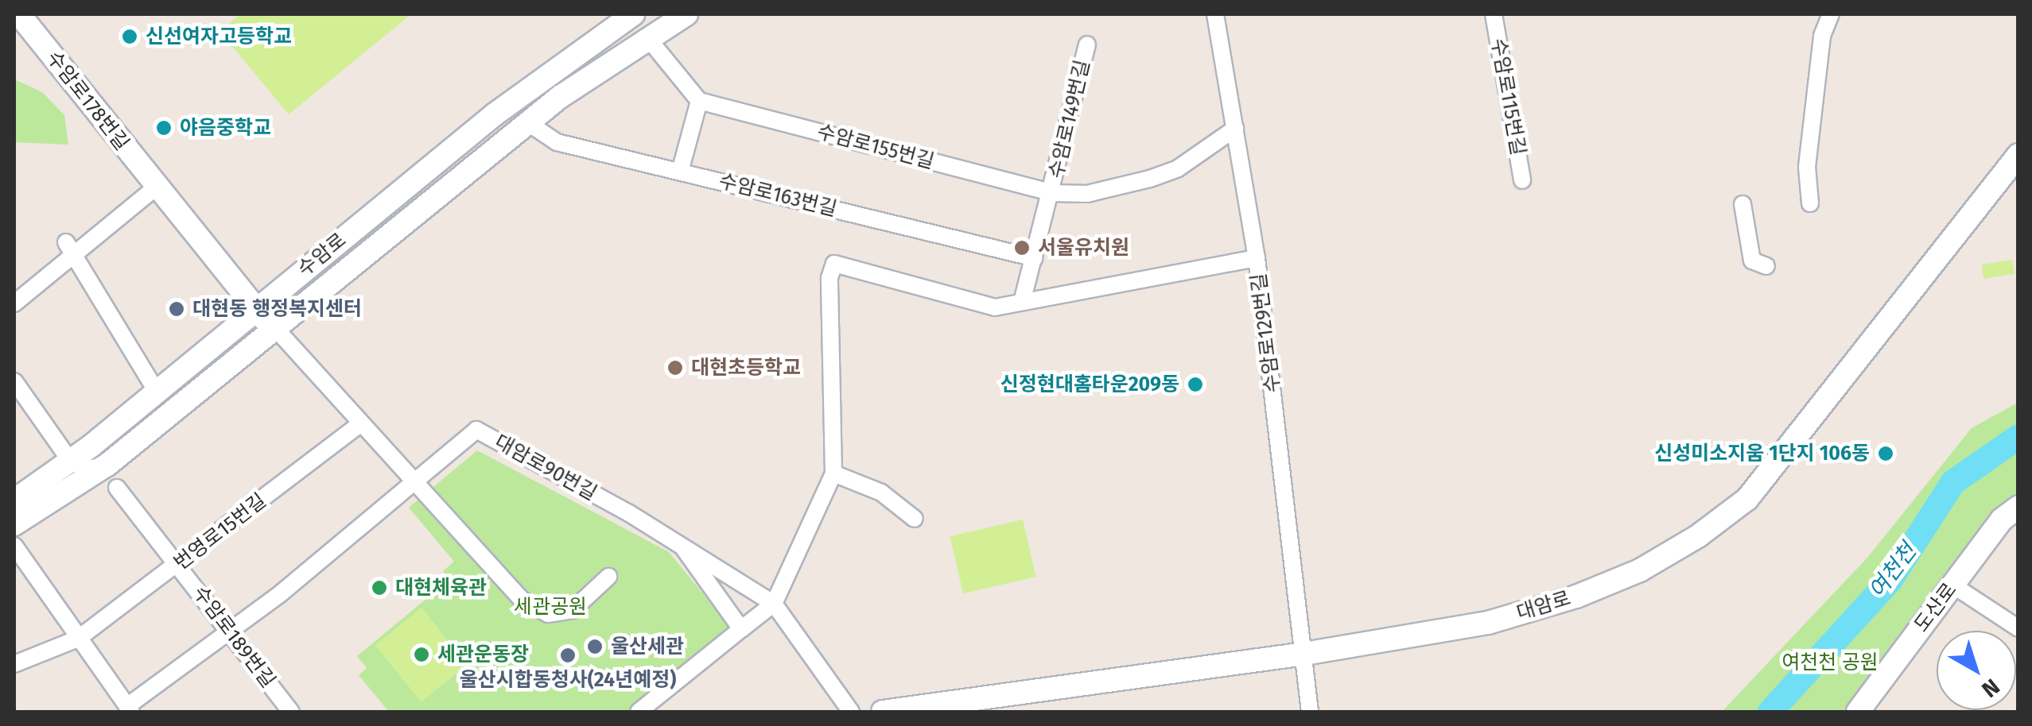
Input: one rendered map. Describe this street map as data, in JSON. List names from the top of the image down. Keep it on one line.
{"streets":{"main road":["수암로178번길","수암로","대암로","도산로"],"street":["수암로115번길","수암로149번길","수암로155번길","수암로163번길","수암로129번길","대암로90번길","번영로15번길","수암로189번길"]},"crossings":[["수암로178번길","수암로"],["수암로149번길","수암로155번길"],["수암로155번길","수암로129번길"],["수암로163번길","수암로"],["수암로129번길","대암로"],["대암로90번길","수암로189번길"],["번영로15번길","수암로189번길"]],"water":["여천천"],"parks":["세관공원","여천천 공원"],"places":["신선여자고등학교","야음중학교","서울유치원","대현동 행정복지센터","대현초등학교","신정현대홈타운209동","신성미소지움 1단지 106동","대현체육관","울산세관","세관운동장","울산시합동청사(24년예정)"],"north":"bottom right"}
